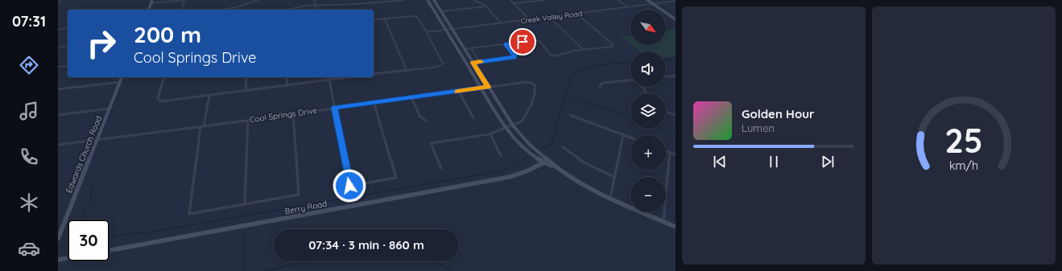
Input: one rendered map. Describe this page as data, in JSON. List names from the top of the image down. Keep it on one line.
{"streets":{"street":["Creek Valley Road","Cool Springs Drive","Edwards Church Road","Berry Road"]},"crossings":[["Cool Springs Drive","Edwards Church Road"]],"north":"bottom right","page":{"tabs":"07:31","map_buttons":["+","−"],"turn":["200 m","Cool Springs Drive"],"song":["Golden Hour","Lumen"],"limit":"30","trip":"07:34 · 3 min · 860 m","gauge":["25","km/h"]}}
